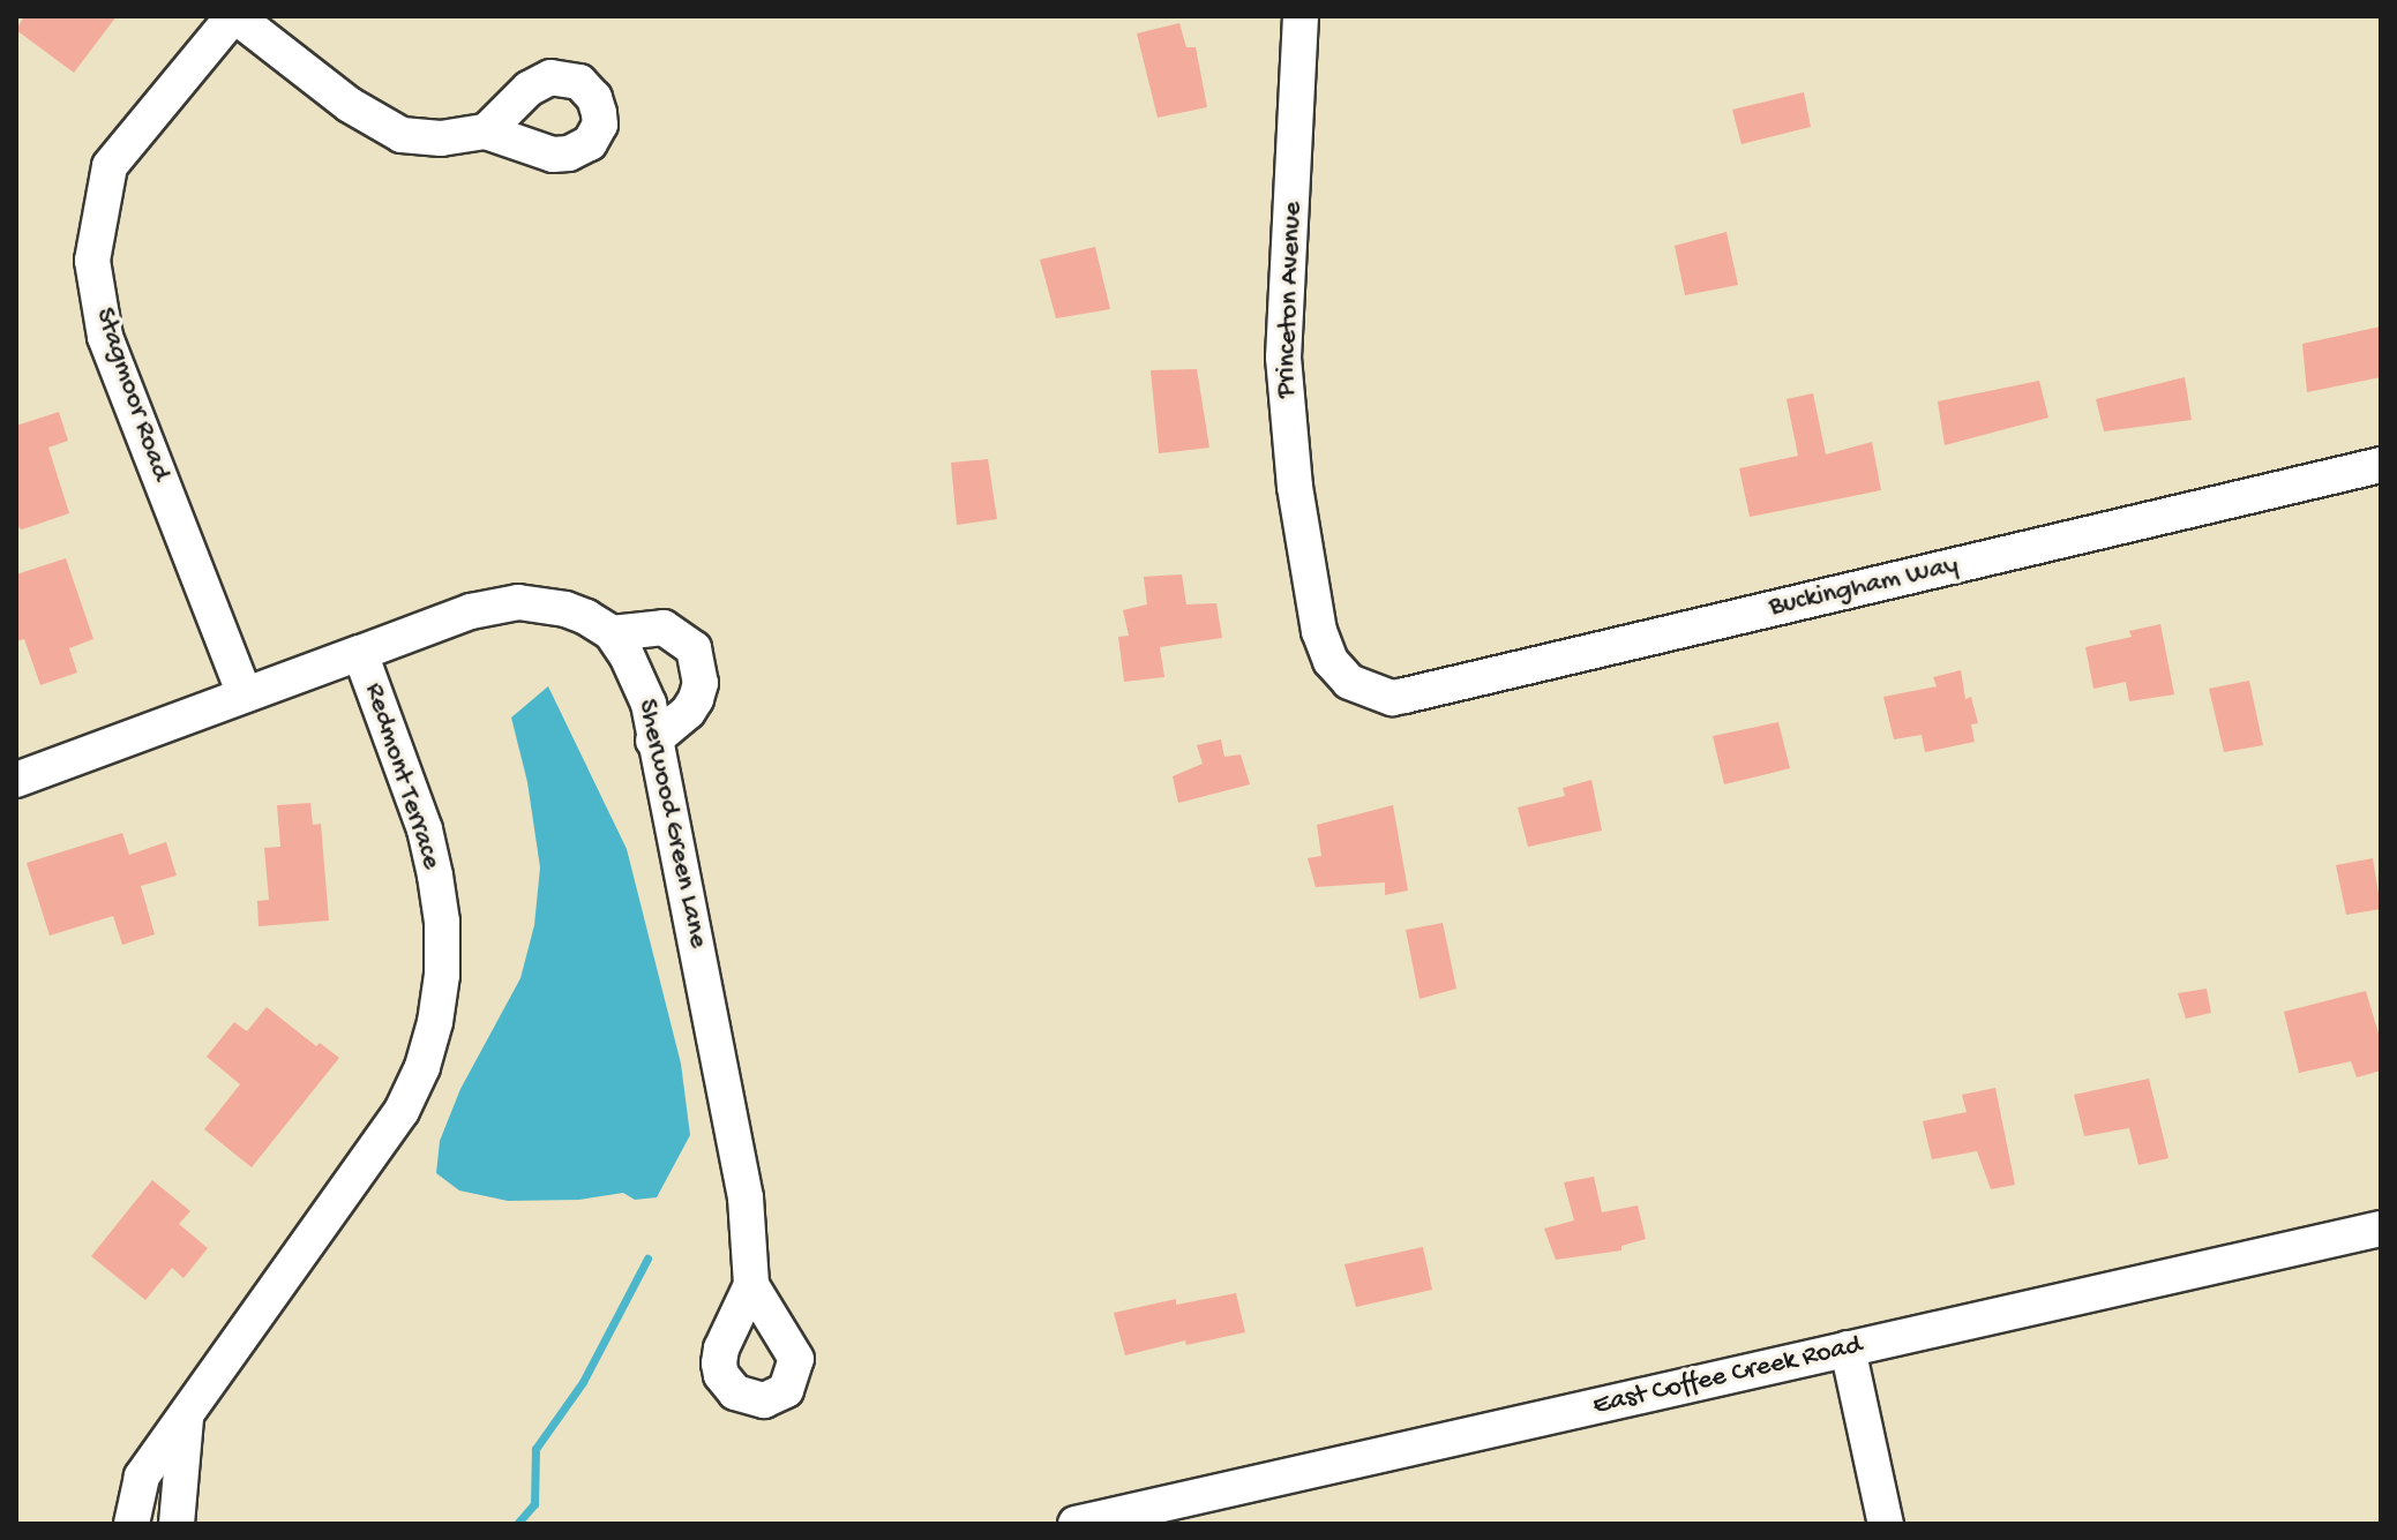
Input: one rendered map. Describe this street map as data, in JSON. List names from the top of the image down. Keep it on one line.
{"streets":{"street":["Princeton Avenue","Stagmoor Road","Buckingham Way","Redmont Terrace","Sherwood Green Lane","East Coffee Creek Road"]},"crossings":[["Princeton Avenue","Buckingham Way"],["Stagmoor Road","Redmont Terrace"]]}
